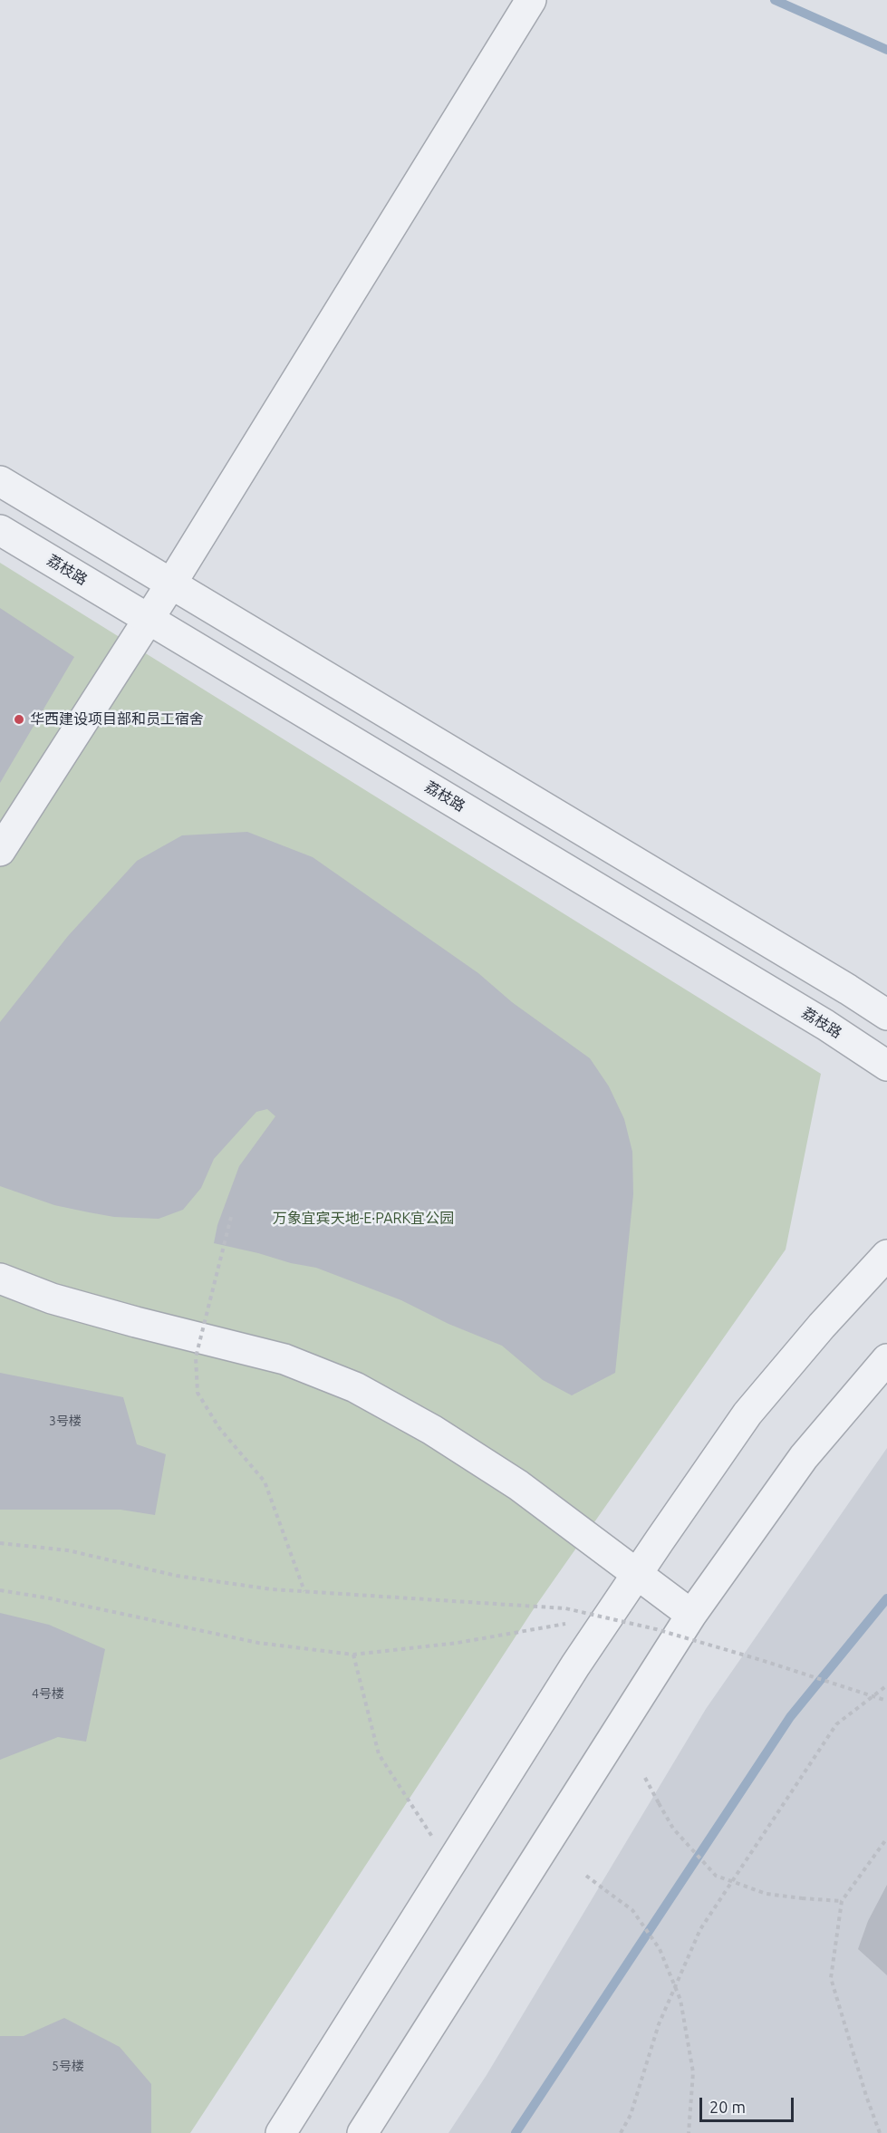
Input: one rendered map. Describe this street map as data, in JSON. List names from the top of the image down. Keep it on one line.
{"streets":{"street":["荔枝路"]},"parks":["万象宜宾天地-E·PARK宜公园"],"places":["华西建设项目部和员工宿舍"],"house_numbers":["3号楼","4号楼","5号楼"],"scale_bar":"20 m"}
